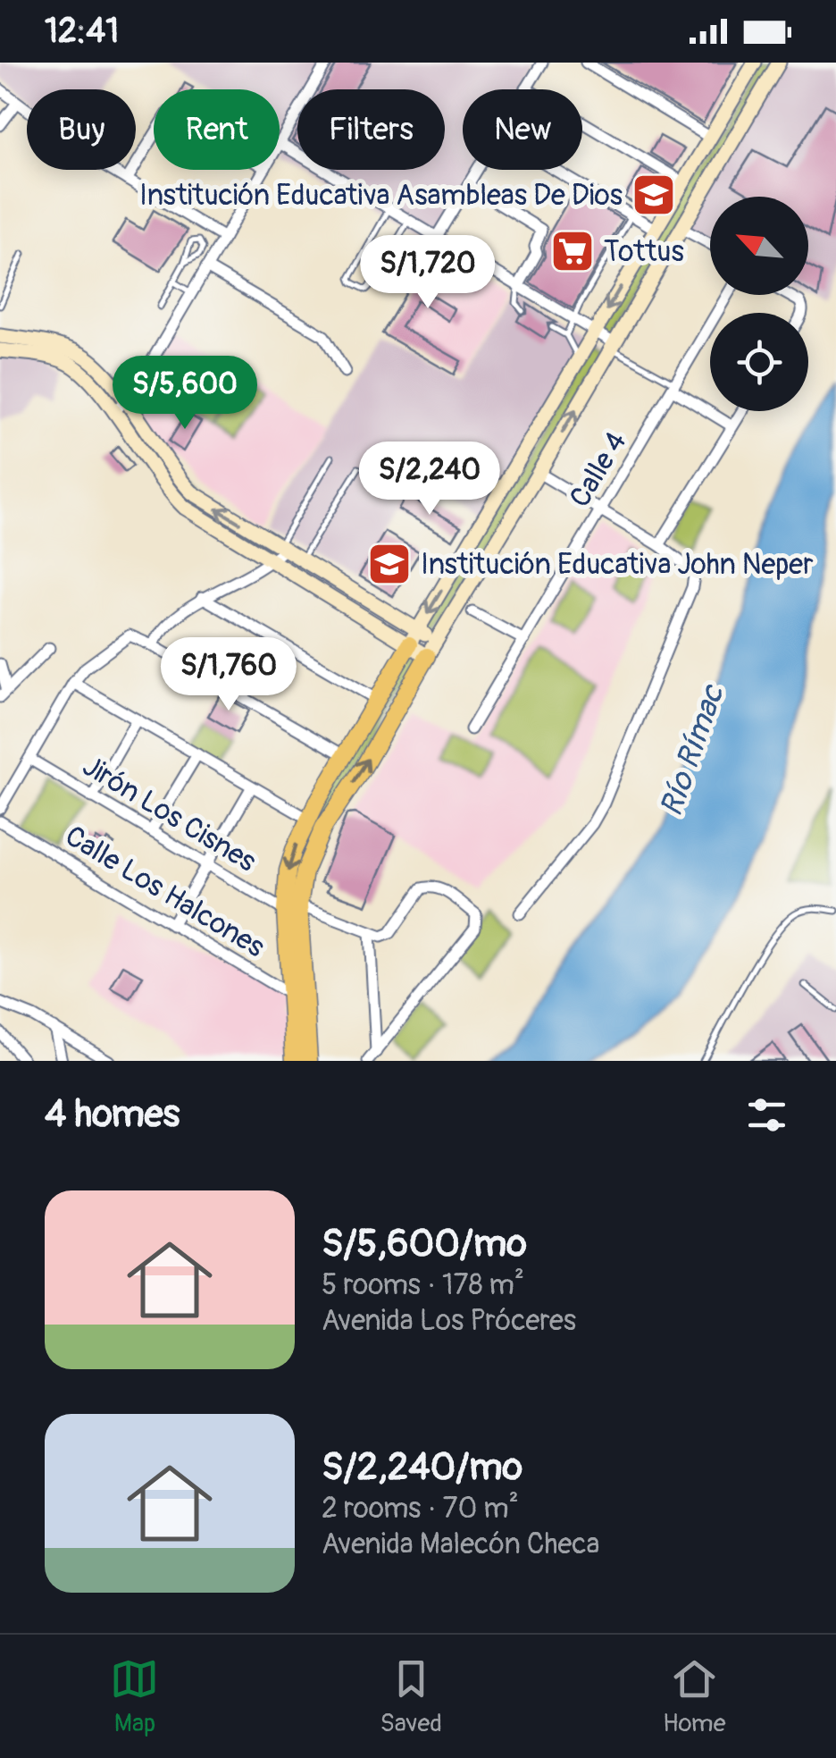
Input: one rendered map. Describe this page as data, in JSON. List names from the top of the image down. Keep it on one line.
{"streets":{"street":["Calle 4","Jirón Los Cisnes","Calle Los Halcones"]},"water":["Río Rímac"],"places":{"school or university":["Institución Educativa Asambleas De Dios","Institución Educativa John Neper"],"supermarket":["Tottus"]},"north":"top left","page":{"status":"12:41","chip":["Buy","Rent","Filters","New"],"price":["S/1,720","S/5,600","S/2,240","S/1,760"],"heading":"4 homes","list":[{"name":"S/5,600/mo","note":"5 rooms · 178 m² · Avenida Los Próceres"},{"name":"S/2,240/mo","note":"2 rooms · 70 m² · Avenida Malecón Checa"}],"tabs":["Map","Saved","Home"]}}
